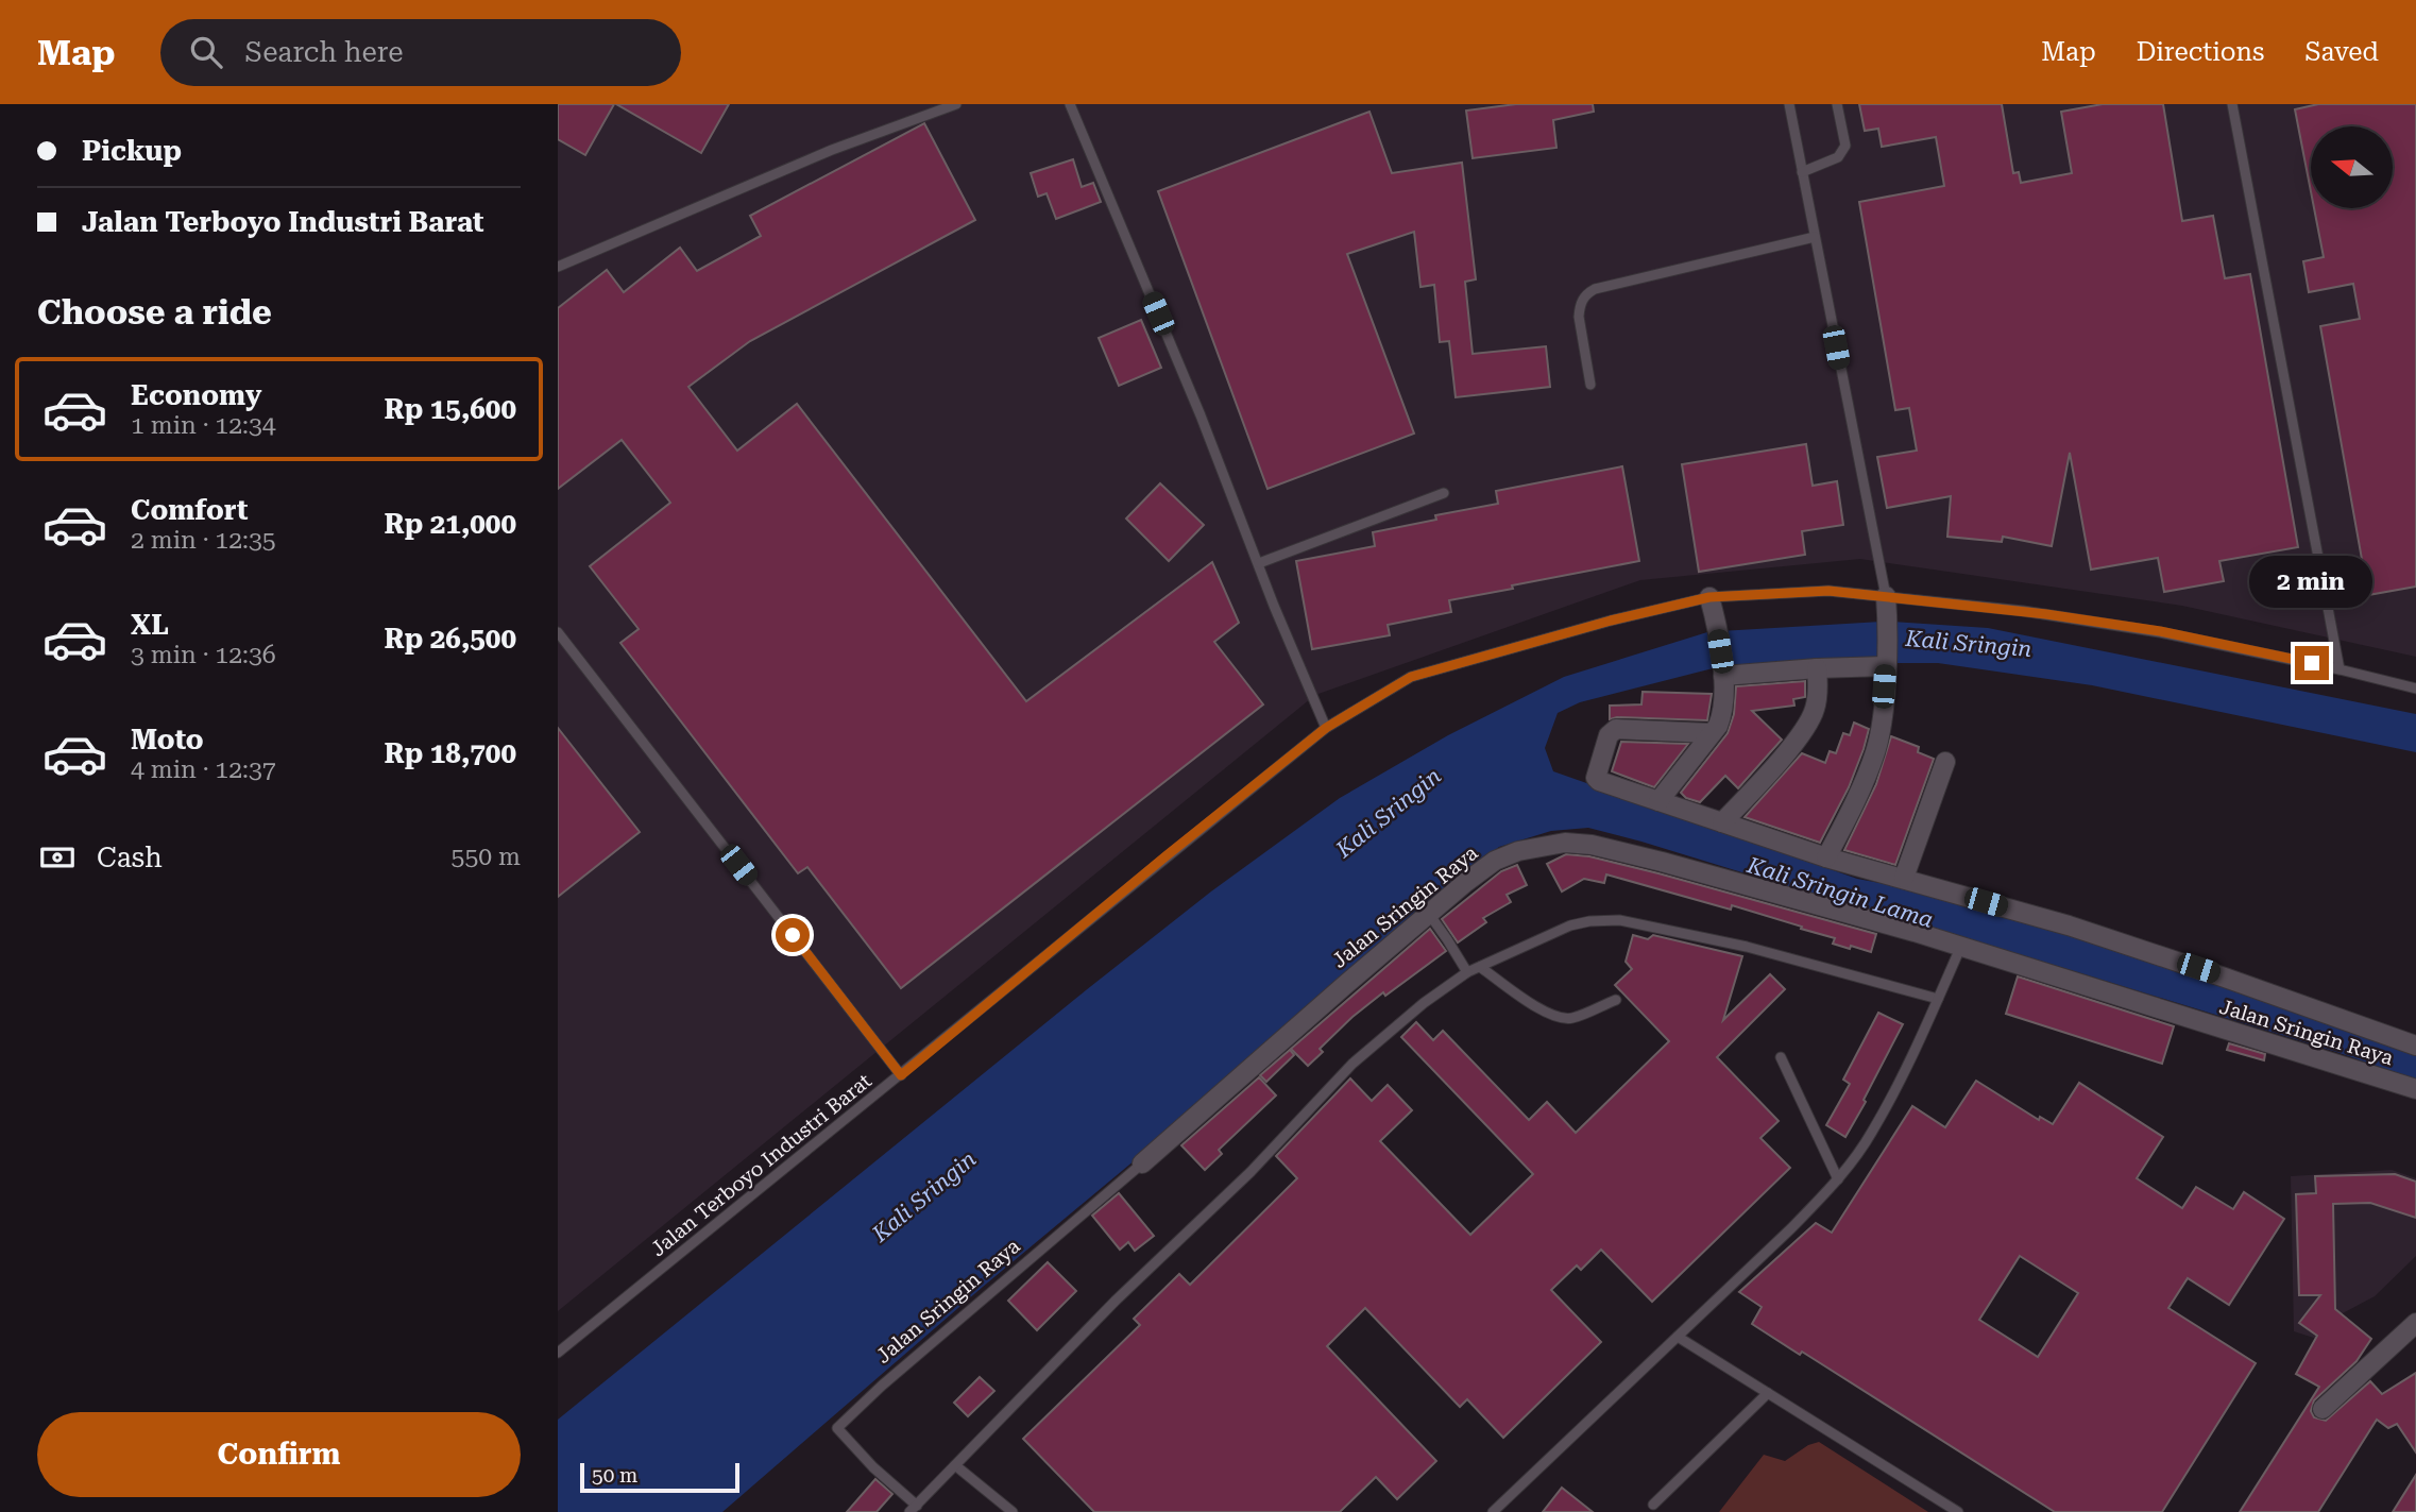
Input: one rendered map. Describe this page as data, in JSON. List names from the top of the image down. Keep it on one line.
{"streets":{"street":["Jalan Sringin Raya"],"lane":["Jalan Terboyo Industri Barat"]},"water":["Kali Sringin","Kali Sringin Lama"],"scale_bar":"50 m","north":"left","page":{"header":"Map","search":"Search here","nav":["Map","Directions","Saved"],"banner":["Pickup","Jalan Terboyo Industri Barat"],"heading":"Choose a ride","list":[{"name":"Economy","note":"1 min · 12:34","value":"Rp 15,600"},{"name":"Comfort","note":"2 min · 12:35","value":"Rp 21,000"},{"name":"XL","note":"3 min · 12:36","value":"Rp 26,500"},{"name":"Moto","note":"4 min · 12:37","value":"Rp 18,700"}],"bubble":"2 min","pay":["Cash","550 m"],"buttons":"Confirm","scale":"50 m"}}
